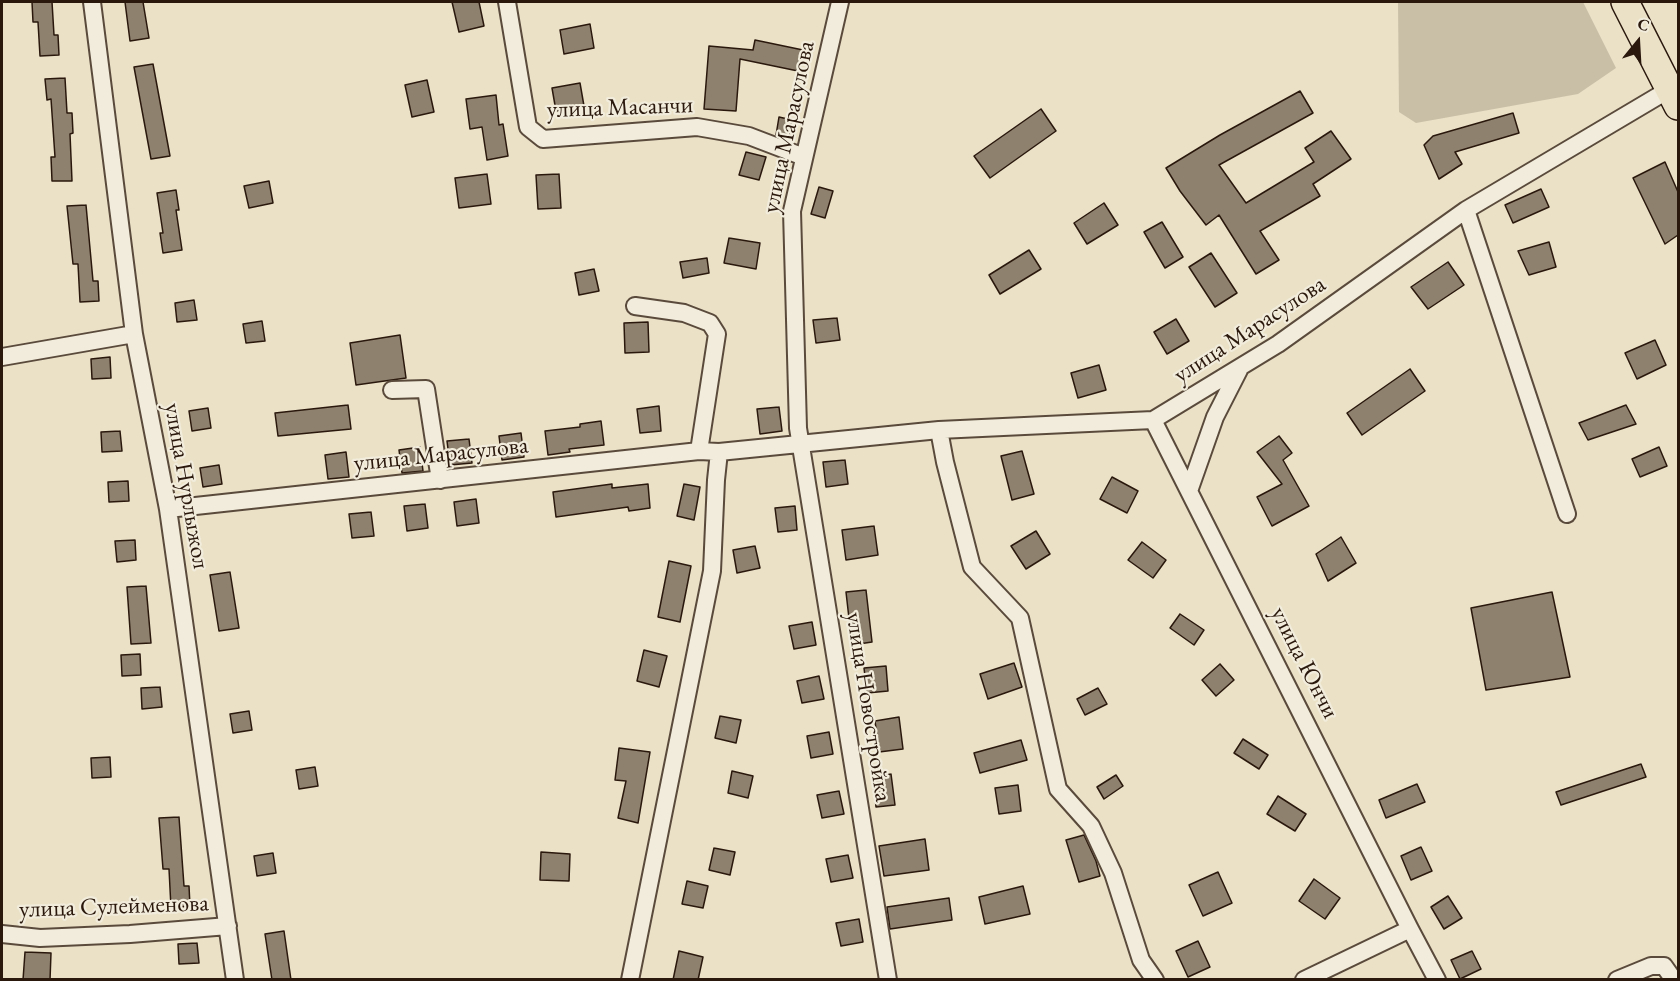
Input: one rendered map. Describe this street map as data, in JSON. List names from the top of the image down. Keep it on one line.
{"streets":{"street":["улица Масанчи","улица Марасулова","улица Нурлыжол","улица Юнчи","улица Новостройка","улица Сулейменова"]},"crossings":[["улица Масанчи","улица Марасулова"],["улица Марасулова","улица Нурлыжол"],["улица Марасулова","улица Юнчи"],["улица Марасулова","улица Новостройка"],["улица Нурлыжол","улица Сулейменова"]],"north":"top"}
